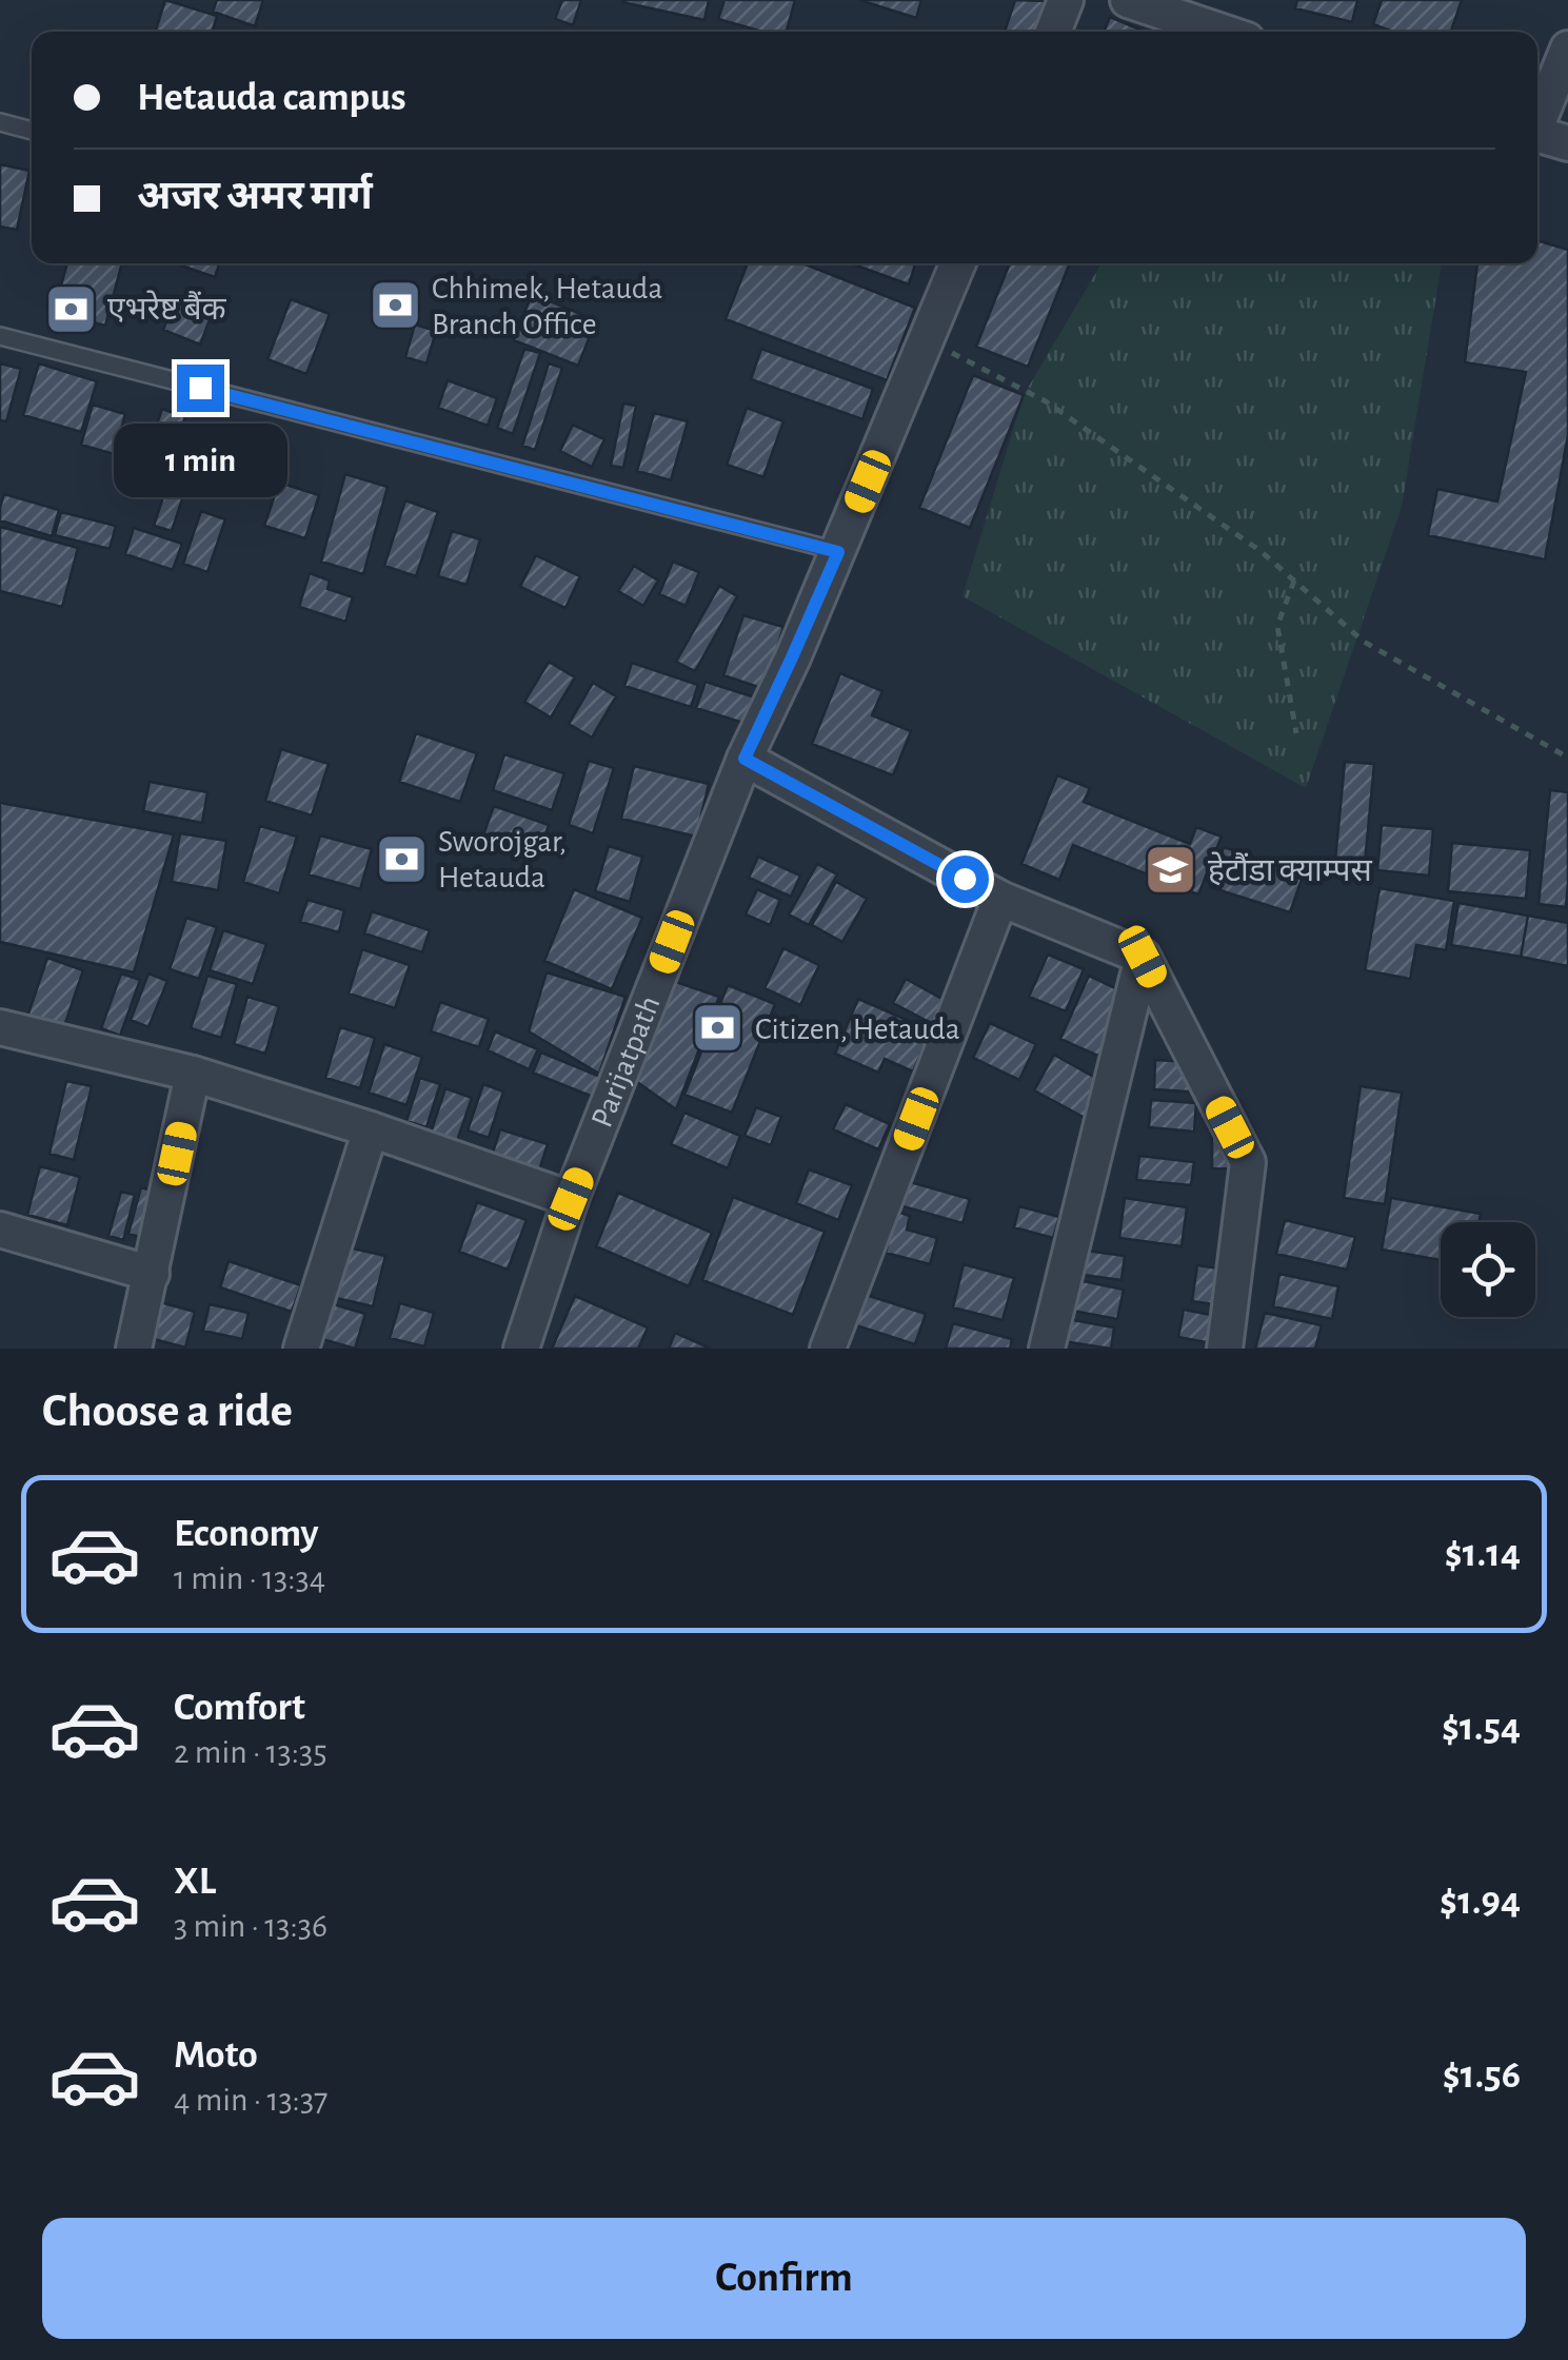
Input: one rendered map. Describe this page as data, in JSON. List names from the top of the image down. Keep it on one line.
{"streets":{"street":["Parijatpath"]},"places":{"bank":["Chhimek, Hetauda Branch Office","एभरेष्ट बैंक","Sworojgar, Hetauda","Citizen, Hetauda"],"school or university":["हेटौंडा क्याम्पस"]},"page":{"banner":["Hetauda campus","अजर अमर मार्ग"],"bubble":"1 min","heading":"Choose a ride","list":[{"name":"Economy","note":"1 min · 13:34","value":"$1.14"},{"name":"Comfort","note":"2 min · 13:35","value":"$1.54"},{"name":"XL","note":"3 min · 13:36","value":"$1.94"},{"name":"Moto","note":"4 min · 13:37","value":"$1.56"}],"buttons":"Confirm"}}
